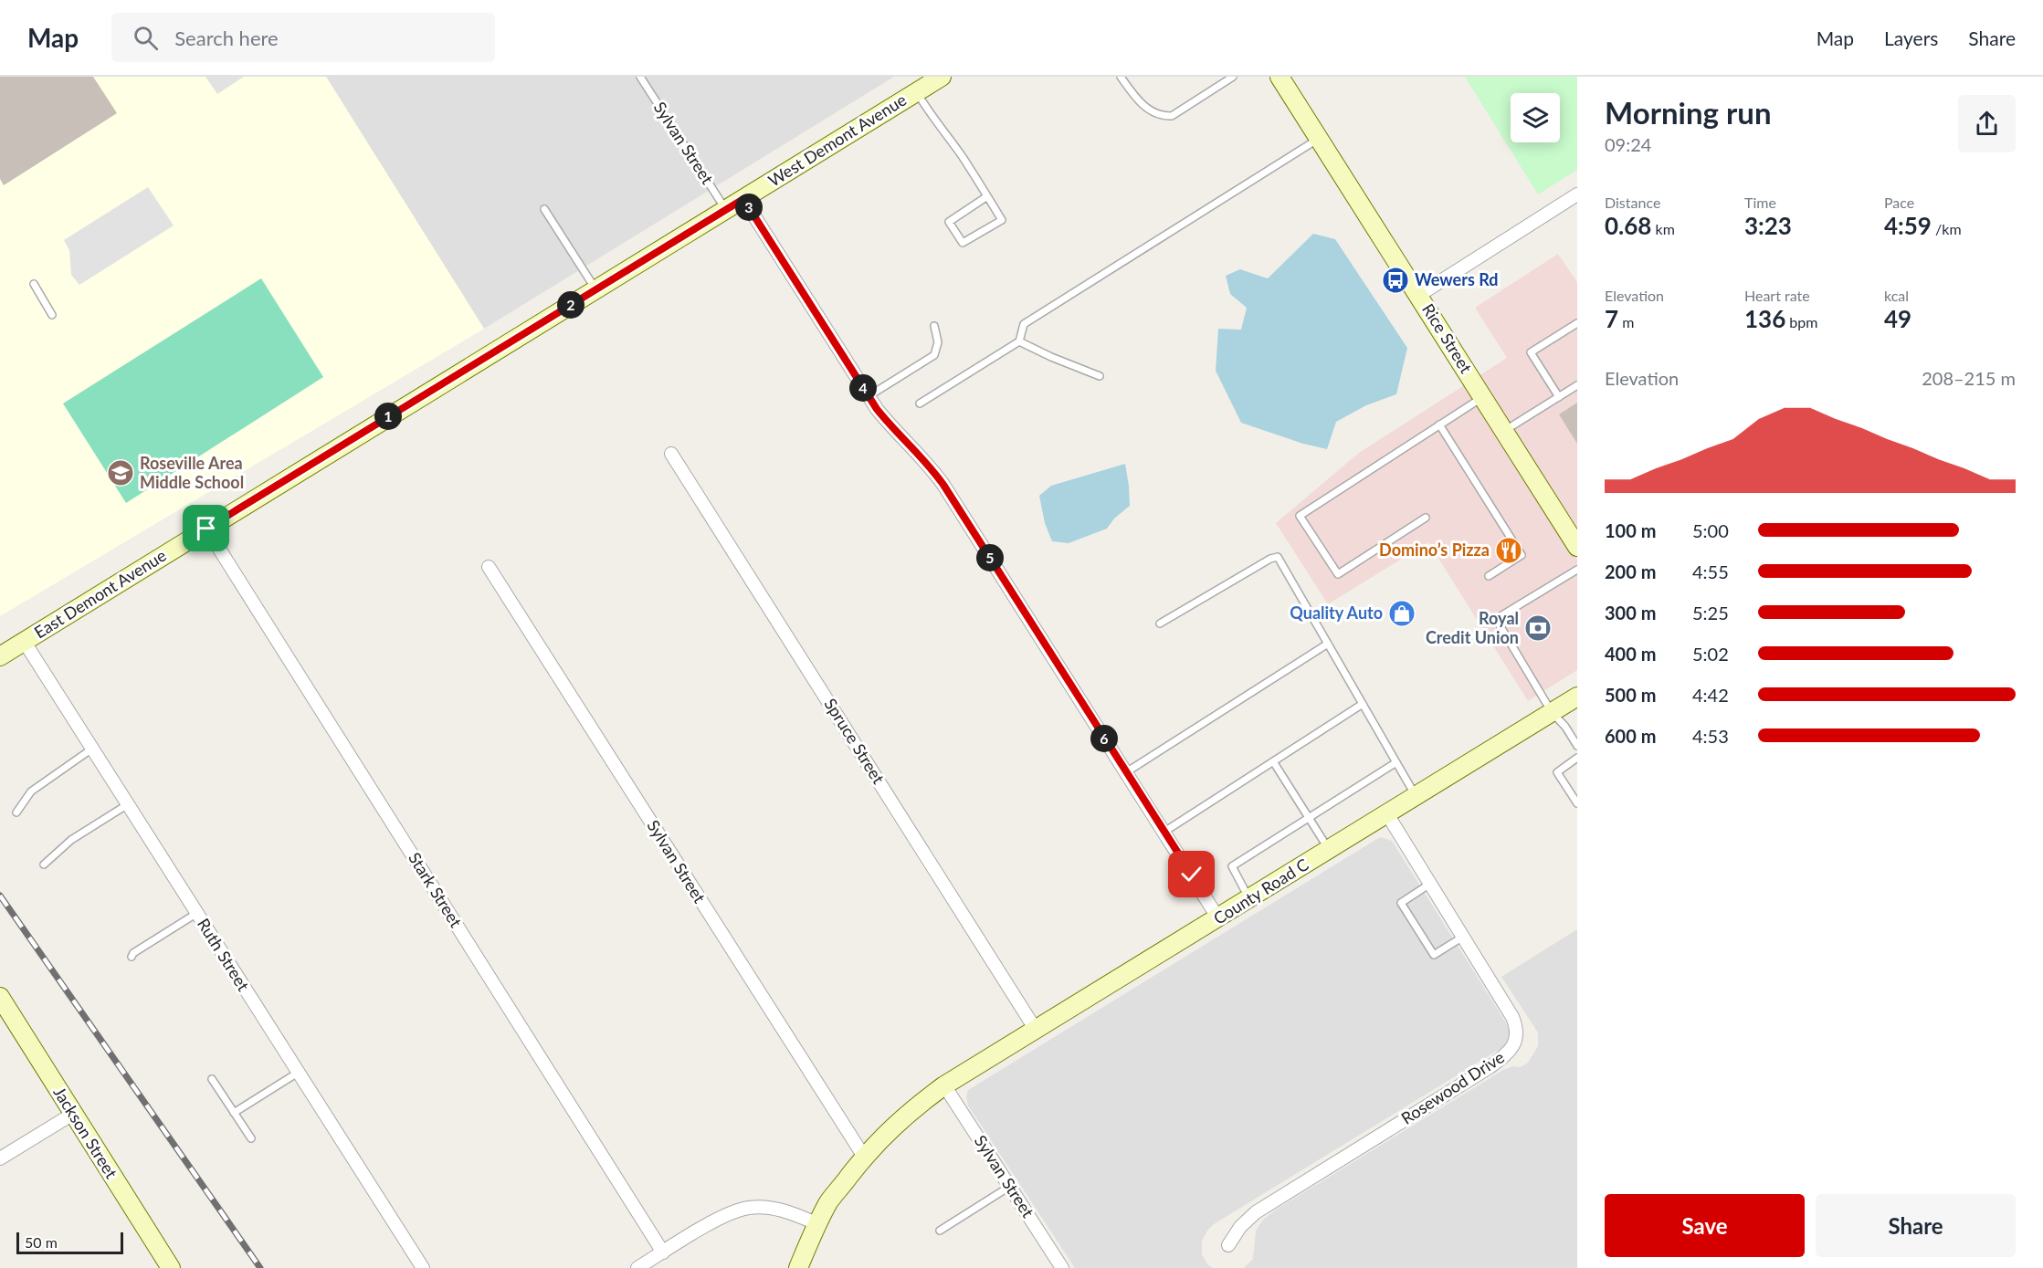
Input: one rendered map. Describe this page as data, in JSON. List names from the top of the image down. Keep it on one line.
{"streets":{"main road":["West Demont Avenue","Rice Street","East Demont Avenue","County Road C","Jackson Street"],"street":["Sylvan Street","Spruce Street","Stark Street","Ruth Street","Rosewood Drive"]},"crossings":[["West Demont Avenue","Sylvan Street"],["West Demont Avenue","East Demont Avenue"],["Sylvan Street","County Road C"],["East Demont Avenue","Stark Street"],["East Demont Avenue","Ruth Street"],["Spruce Street","County Road C"],["County Road C","Rosewood Drive"]],"places":{"bus stop":["Wewers Rd"],"school or university":["Roseville Area Middle School"],"restaurant":["Domino’s Pizza"],"shop":["Quality Auto"],"bank":["Royal Credit Union"]},"scale_bar":"50 m","page":{"header":"Map","search":"Search here","nav":["Map","Layers","Share"],"heading":["Morning run","09:24"],"stats":[["Distance","0.68 km"],["Time","3:23"],["Pace","4:59 /km"],["Elevation","7 m"],["Heart rate","136 bpm"],["kcal","49"]],"pins":["3","2","4","1","5","6"],"chart":["Elevation","208–215 m"],"list":[{"name":"100 m","note":"5:00"},{"name":"200 m","note":"4:55"},{"name":"300 m","note":"5:25"},{"name":"400 m","note":"5:02"},{"name":"500 m","note":"4:42"},{"name":"600 m","note":"4:53"}],"buttons":["Save","Share"],"scale":"50 m"}}
